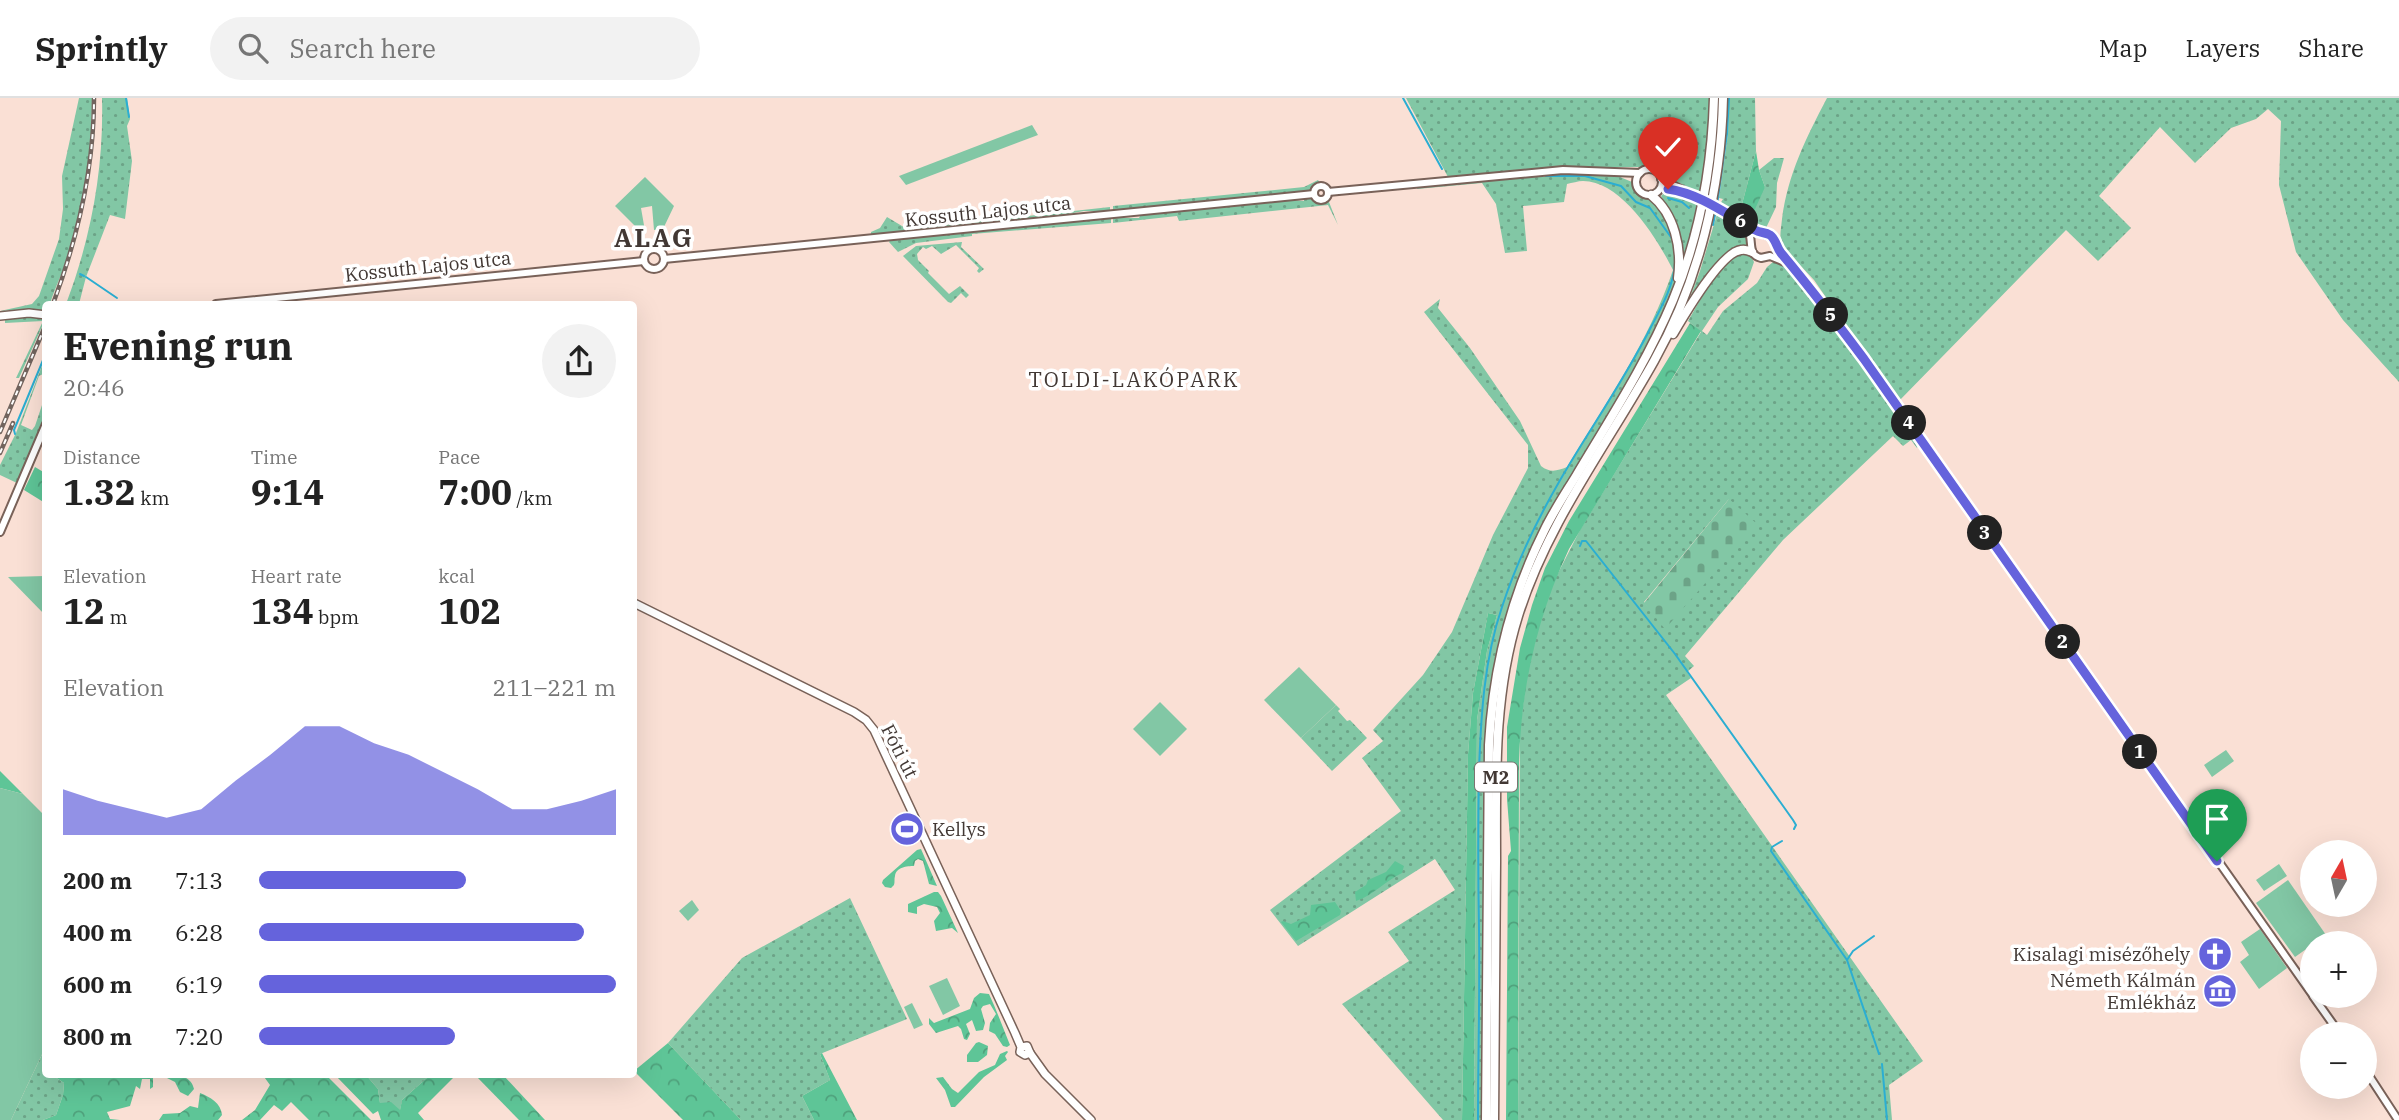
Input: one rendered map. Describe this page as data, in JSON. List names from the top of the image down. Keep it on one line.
{"streets":{"highway":["M2"],"main road":["Fóti út"],"street":["Kossuth Lajos utca"]},"districts":["ALAG","TOLDI-LAKÓPARK"],"places":{"sports":["Kellys"],"church":["Kisalagi misézőhely"],"museum":["Németh Kálmán Emlékház"]},"north":"top","page":{"header":"Sprintly","search":"Search here","nav":["Map","Layers","Share"],"pins":["6","5","4","3","2","1"],"heading":["Evening run","20:46"],"stats":[["Distance","1.32 km"],["Time","9:14"],["Pace","7:00 /km"],["Elevation","12 m"],["Heart rate","134 bpm"],["kcal","102"]],"chart":["Elevation","211–221 m"],"map_buttons":["+","−"],"list":[{"name":"200 m","note":"7:13"},{"name":"400 m","note":"6:28"},{"name":"600 m","note":"6:19"},{"name":"800 m","note":"7:20"}]}}
